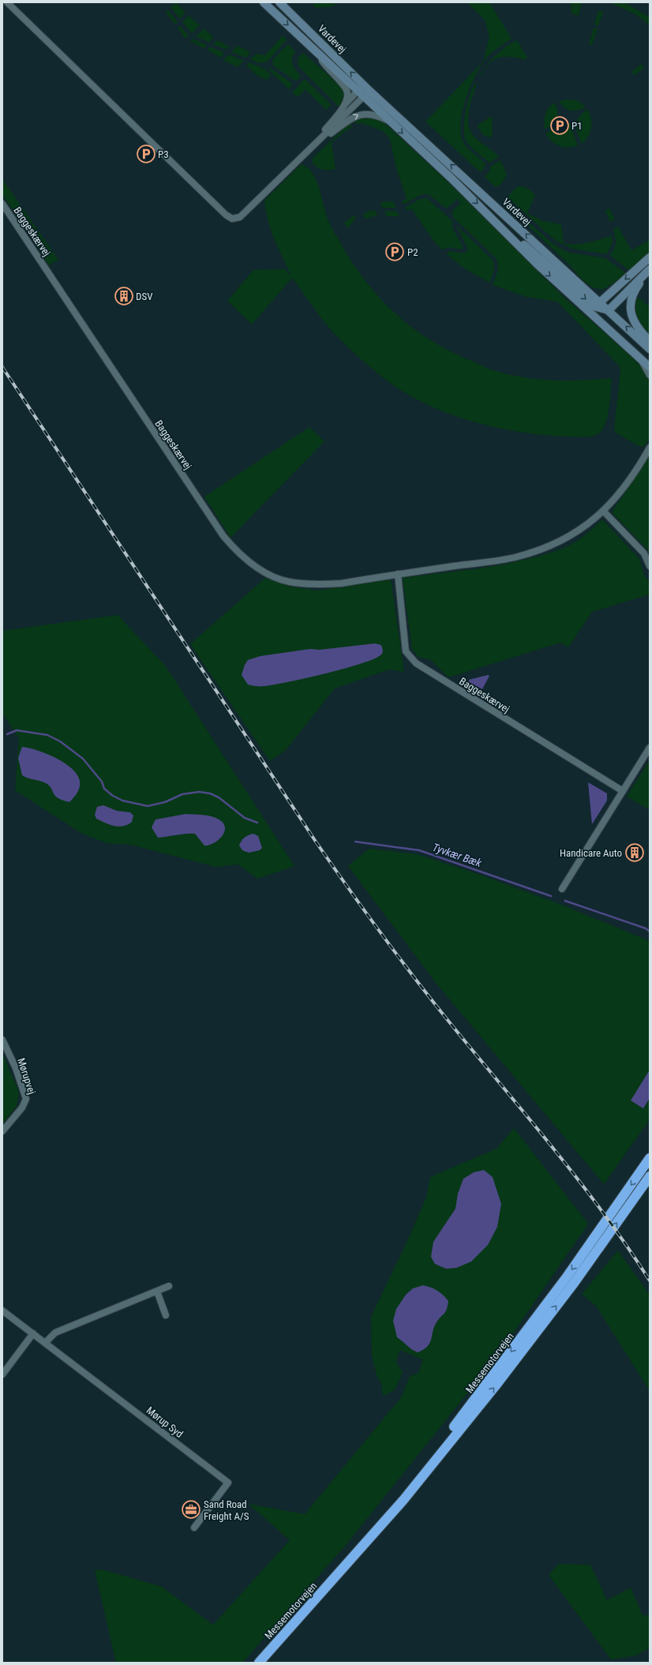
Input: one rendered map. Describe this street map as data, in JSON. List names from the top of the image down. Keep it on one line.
{"streets":{"highway":["Messemotorvejen"],"street":["Vardevej","Baggeskærvej","Mørupvej","Mørup Syd"]},"water":["Tyvkær Bæk"],"places":{"parking":["P1","P3","P2"],"building":["DSV","Handicare Auto"],"office":["Sand Road Freight A/S"]}}
